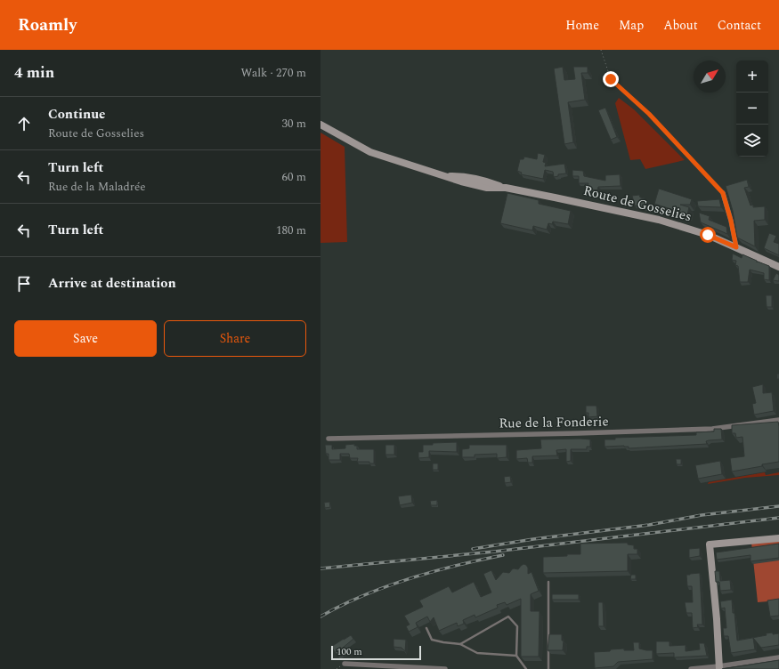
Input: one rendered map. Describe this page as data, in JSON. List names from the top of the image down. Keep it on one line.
{"streets":{"main road":["Route de Gosselies"],"street":["Rue de la Fonderie"]},"scale_bar":"100 m","north":"top right","page":{"header":"Roamly","nav":["Home","Map","About","Contact"],"heading":["4 min","Walk · 270 m"],"map_buttons":["+","−"],"list":[["Continue","Route de Gosselies","30 m"],["Turn left","Rue de la Maladrée","60 m"],["Turn left","180 m"],"Arrive at destination"],"buttons":["Save","Share"],"scale":"100 m"}}
